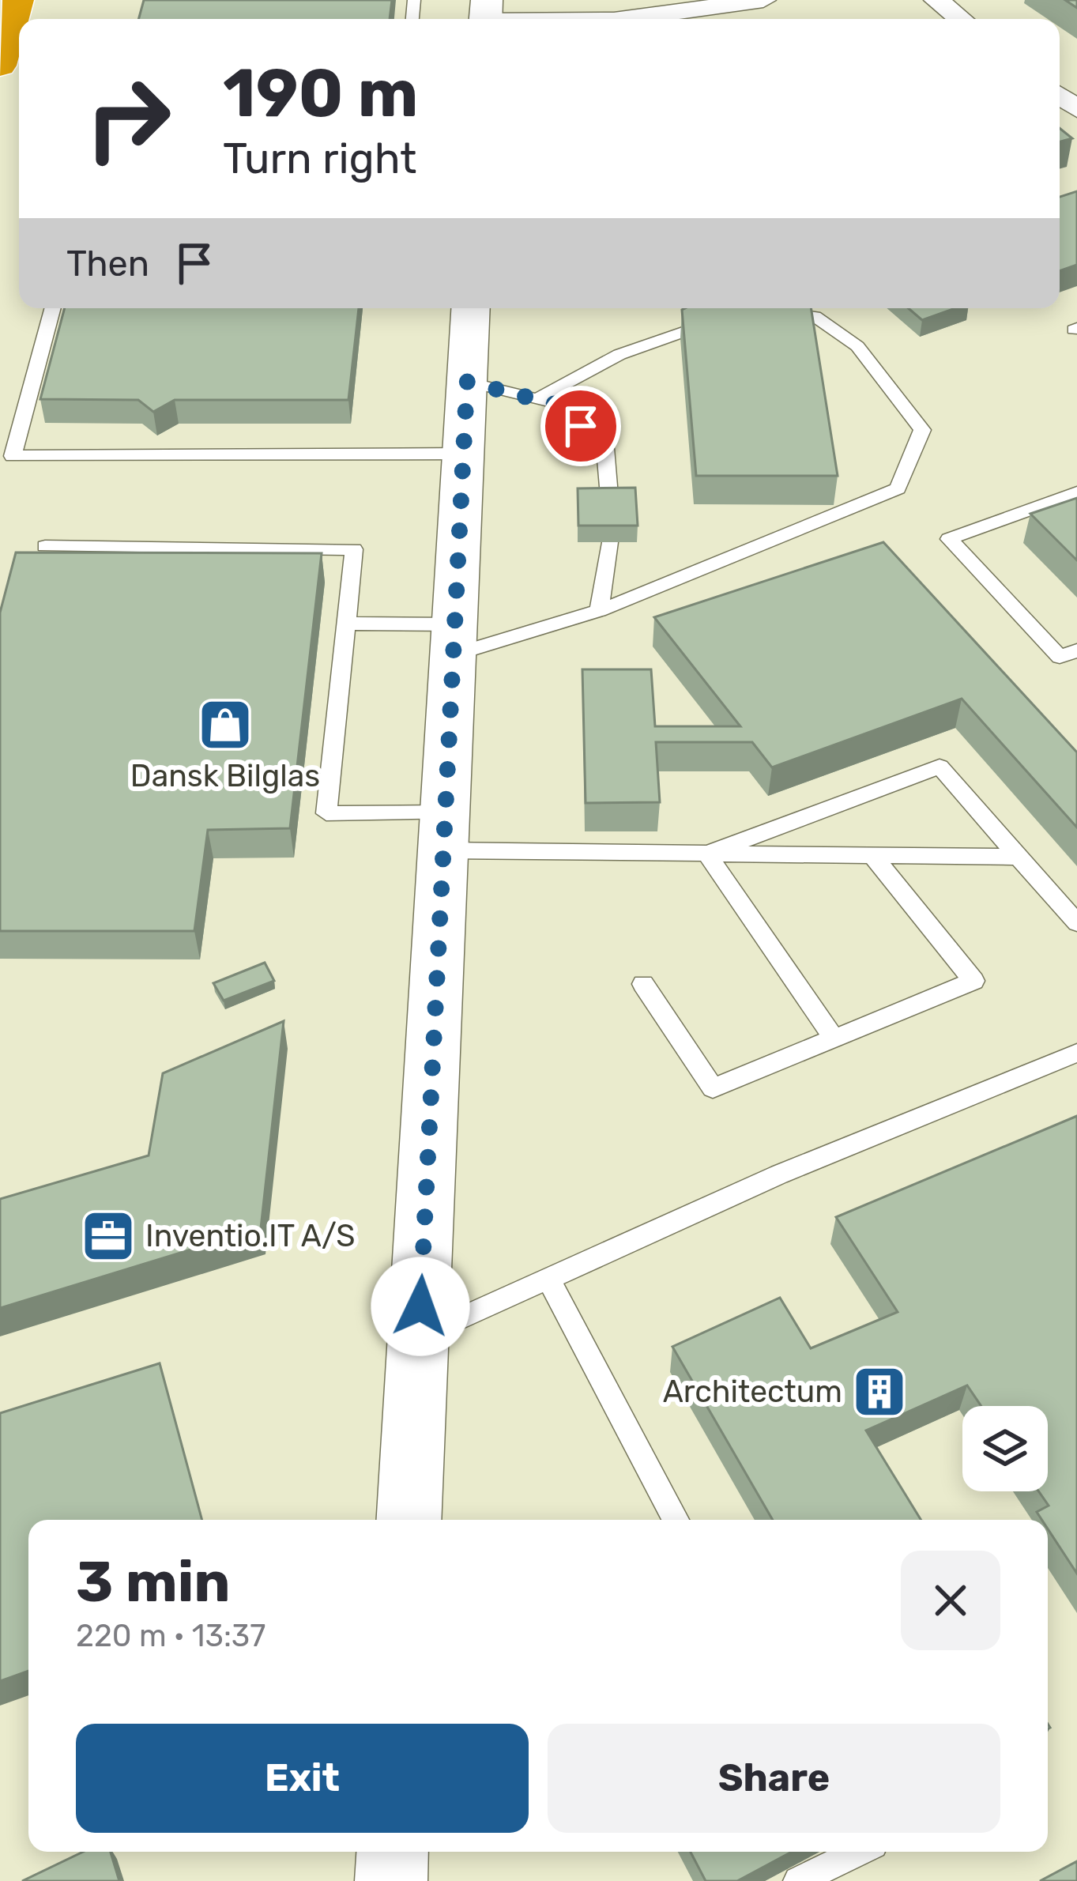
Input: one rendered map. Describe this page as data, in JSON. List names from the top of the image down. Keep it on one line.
{"places":{"shop":["Dansk Bilglas"],"office":["Inventio.IT A/S"],"building":["Architectum"]},"page":{"turn":["190 m","Turn right"],"then":"Then","heading":["3 min","220 m · 13:37"],"buttons":["Exit","Share"]}}
